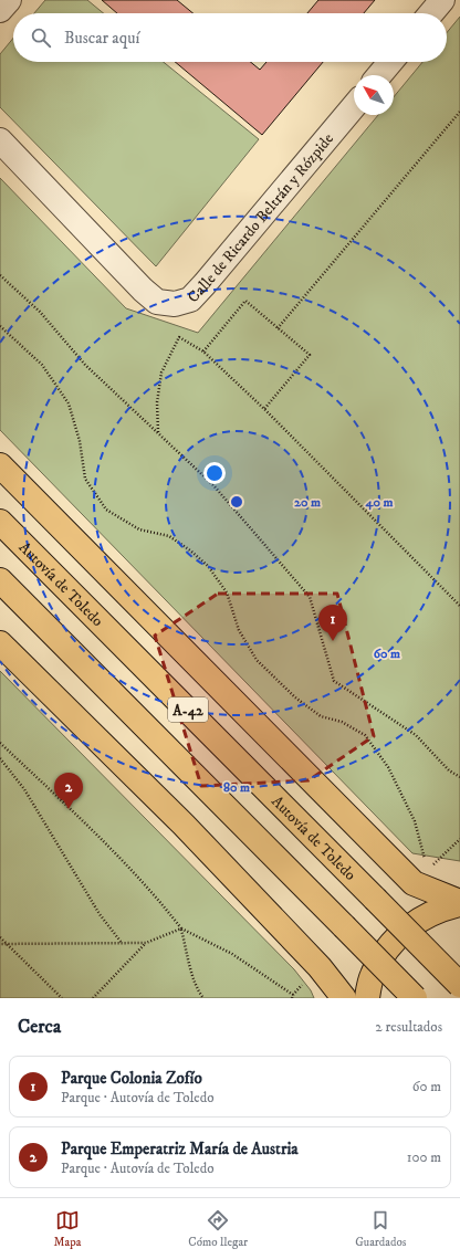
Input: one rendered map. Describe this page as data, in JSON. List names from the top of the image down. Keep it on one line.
{"streets":{"main road":["Autovía de Toledo","A-42"],"street":["Calle de Ricardo Beltrán y Rózpide"]},"north":"top left","page":{"search":"Buscar aquí","pins":["1","2"],"heading":["Cerca","2 resultados"],"list":[{"mark":"1","name":"Parque Colonia Zofío","note":"Parque · Autovía de Toledo","value":"60 m"},{"mark":"2","name":"Parque Emperatriz María de Austria","note":"Parque · Autovía de Toledo","value":"100 m"}],"nav":["Mapa","Cómo llegar","Guardados"]},"rings":["20 m","40 m","60 m","80 m"]}
